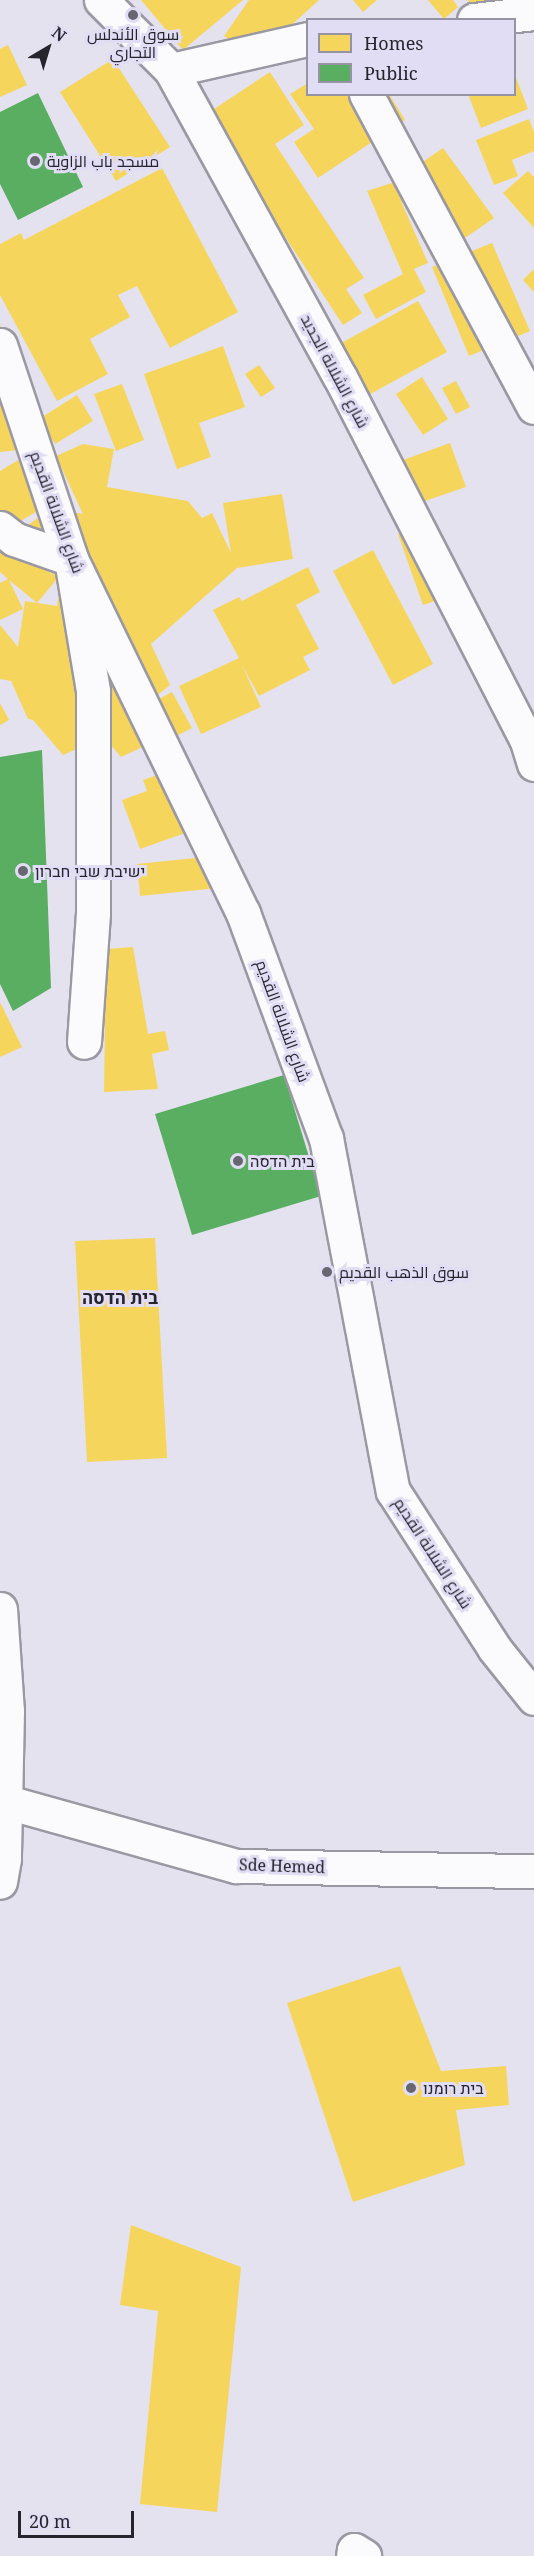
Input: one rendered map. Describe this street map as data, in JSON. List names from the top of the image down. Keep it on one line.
{"streets":{"street":["شارع الشلالة الجديد","شارع الشلالة القديم","Sde Hemed"]},"districts":["בית הדסה"],"places":["سوق الأندلس التجاري","مسجد باب الزاوية","ישיבת שבי חברון","בית הדסה","سوق الذهب القديم","בית רומנו"],"legend":["Homes","Public"],"scale_bar":"20 m","north":"top right"}
